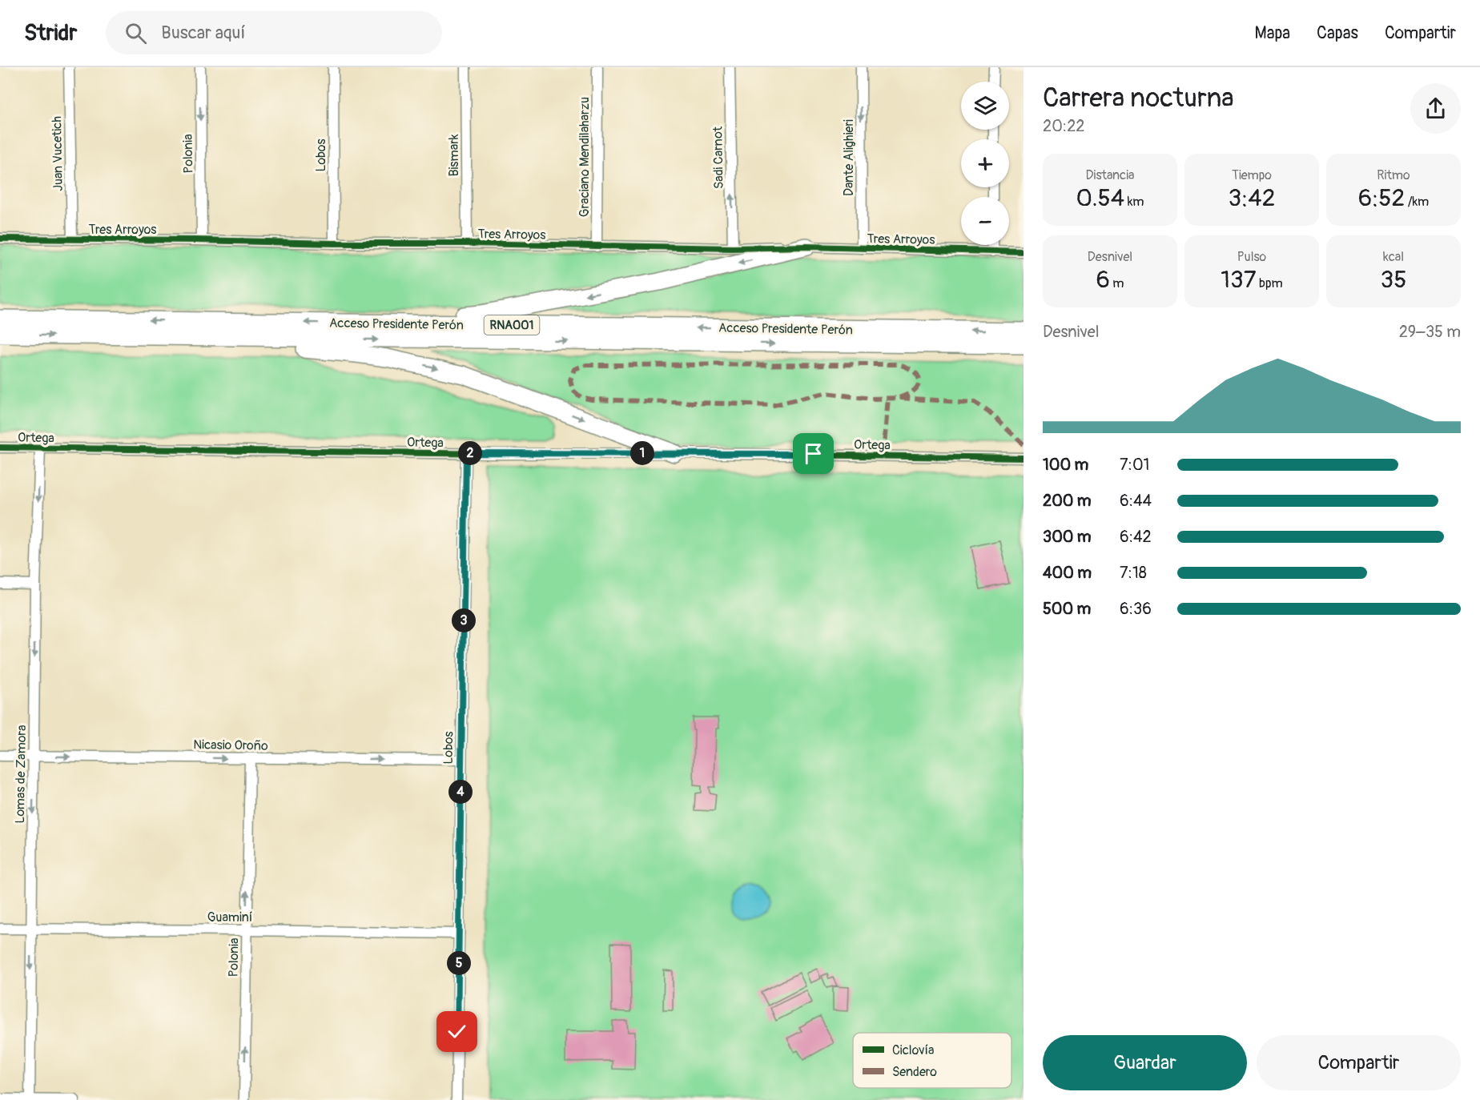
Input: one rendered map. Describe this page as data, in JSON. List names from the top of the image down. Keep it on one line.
{"streets":{"highway":["Acceso Presidente Perón","RNA001"],"street":["Juan Vucetich","Polonia","Lobos","Bismark","Graciano Mendilaharzu","Sadi Carnot","Dante Alighieri","Tres Arroyos","Ortega","Nicasio Oroño","Lomas de Zamora","Guaminí"]},"crossings":[["Juan Vucetich","Tres Arroyos"],["Polonia","Tres Arroyos"],["Polonia","Nicasio Oroño"],["Polonia","Guaminí"],["Lobos","Tres Arroyos"],["Lobos","Ortega"],["Lobos","Nicasio Oroño"],["Lobos","Guaminí"],["Bismark","Tres Arroyos"],["Graciano Mendilaharzu","Tres Arroyos"],["Sadi Carnot","Tres Arroyos"],["Dante Alighieri","Tres Arroyos"],["Ortega","Lomas de Zamora"],["Nicasio Oroño","Lomas de Zamora"],["Lomas de Zamora","Guaminí"]],"one_way":["Sadi Carnot","Dante Alighieri","Nicasio Oroño","Lomas de Zamora"],"legend":["Ciclovía","Sendero"],"page":{"header":"Stridr","search":"Buscar aquí","nav":["Mapa","Capas","Compartir"],"heading":["Carrera nocturna","20:22"],"map_buttons":["+","−"],"stats":[["Distancia","0.54 km"],["Tiempo","3:42"],["Ritmo","6:52 /km"],["Desnivel","6 m"],["Pulso","137 bpm"],["kcal","35"]],"chart":["Desnivel","29–35 m"],"pins":["1","2","3","4","5"],"list":[{"name":"100 m","note":"7:01"},{"name":"200 m","note":"6:44"},{"name":"300 m","note":"6:42"},{"name":"400 m","note":"7:18"},{"name":"500 m","note":"6:36"}],"buttons":["Guardar","Compartir"]}}
